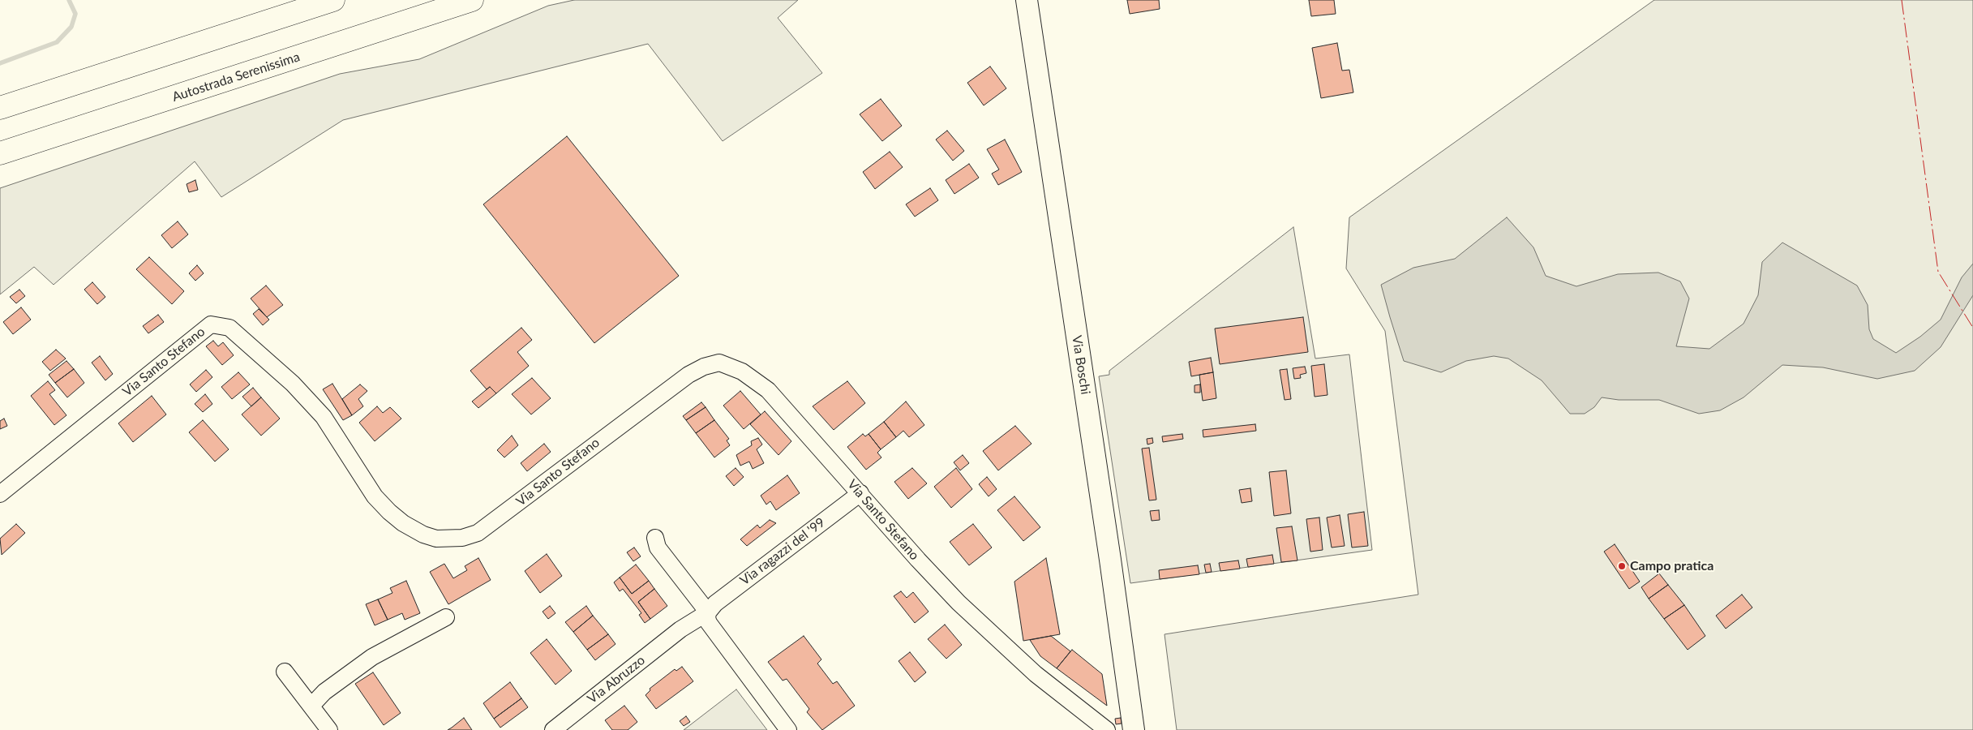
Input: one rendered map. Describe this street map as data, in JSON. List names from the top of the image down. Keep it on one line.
{"streets":{"highway":["Autostrada Serenissima"],"main road":["Via Boschi"],"street":["Via Santo Stefano","Via ragazzi del '99","Via Abruzzo"]},"crossings":[["Via Santo Stefano","Via ragazzi del '99"],["Via ragazzi del '99","Via Abruzzo"]],"places":["Campo pratica"]}
